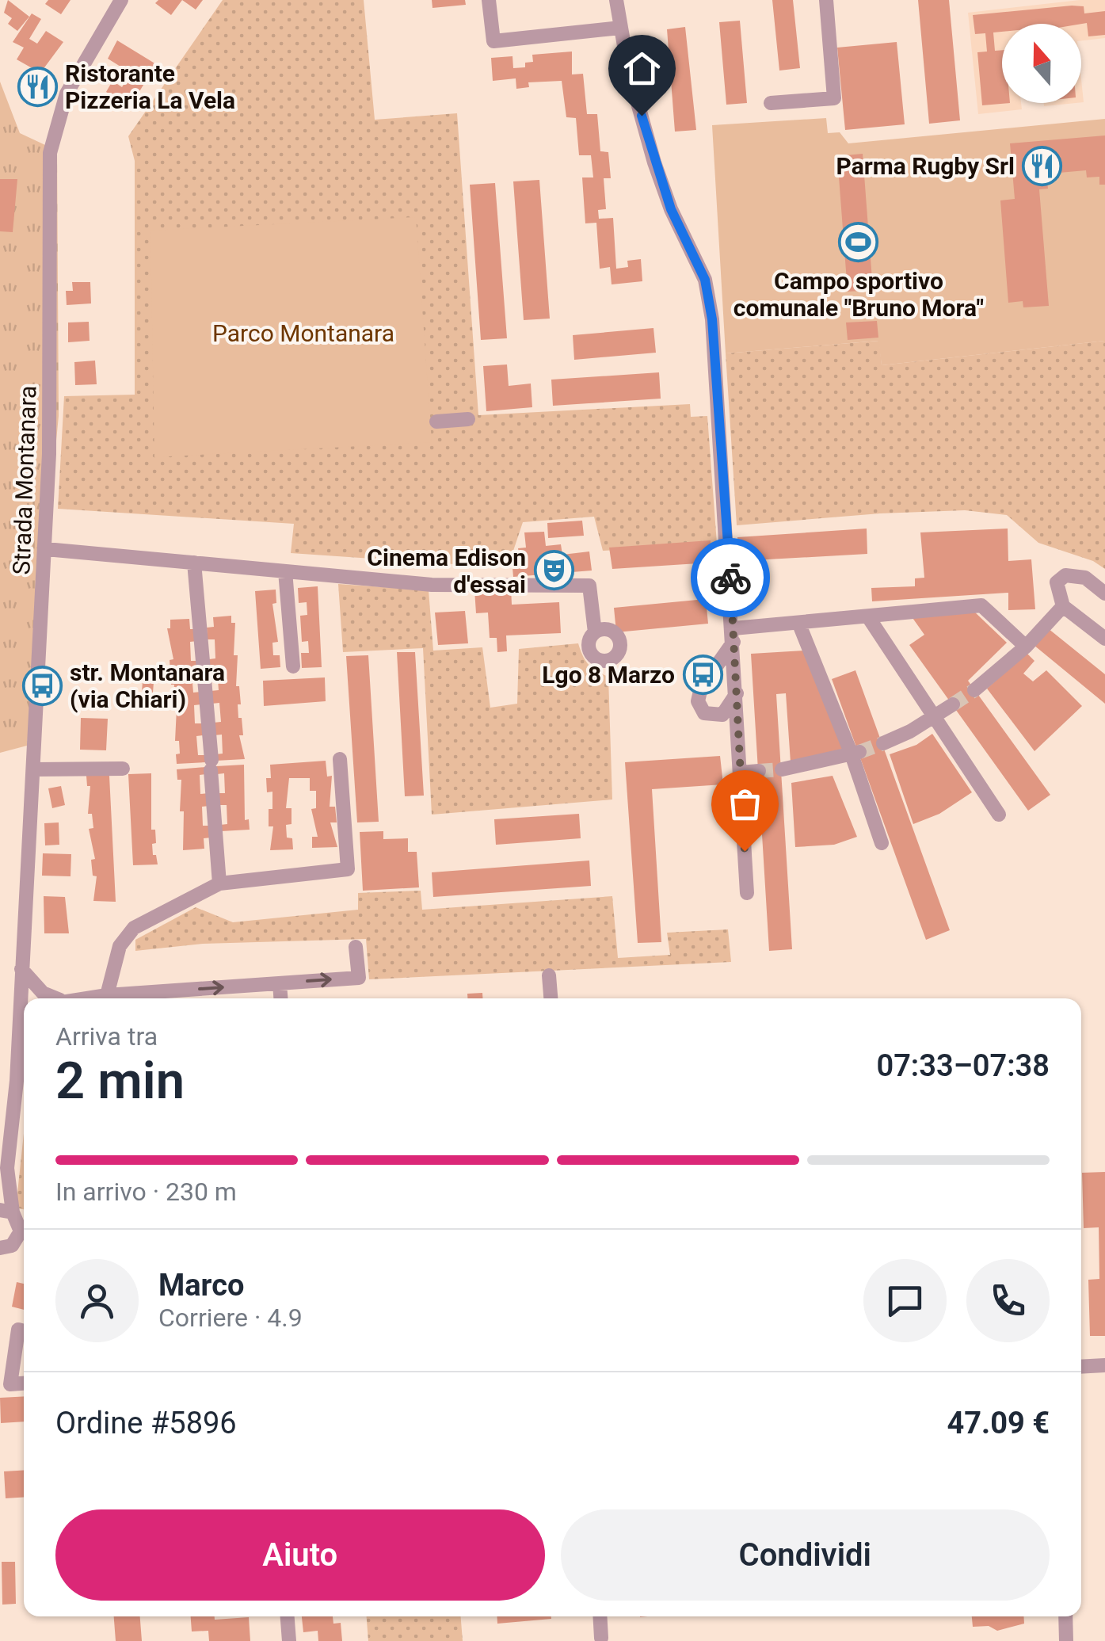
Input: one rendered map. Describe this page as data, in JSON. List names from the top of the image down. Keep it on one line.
{"streets":{"street":["Strada Montanara"]},"parks":["Parco Montanara"],"places":{"restaurant":["Ristorante Pizzeria La Vela","Parma Rugby Srl"],"sports":["Campo sportivo comunale \"Bruno Mora\""],"theatre":["Cinema Edison d'essai"],"bus stop":["Lgo 8 Marzo","str. Montanara (via Chiari)"]},"north":"top","page":{"heading":["2 min","Arriva tra","07:33–07:38"],"panel":["Marco","Corriere · 4.9","Ordine #5896","47.09 €"],"bar":"In arrivo · 230 m","buttons":["Aiuto","Condividi"]}}
